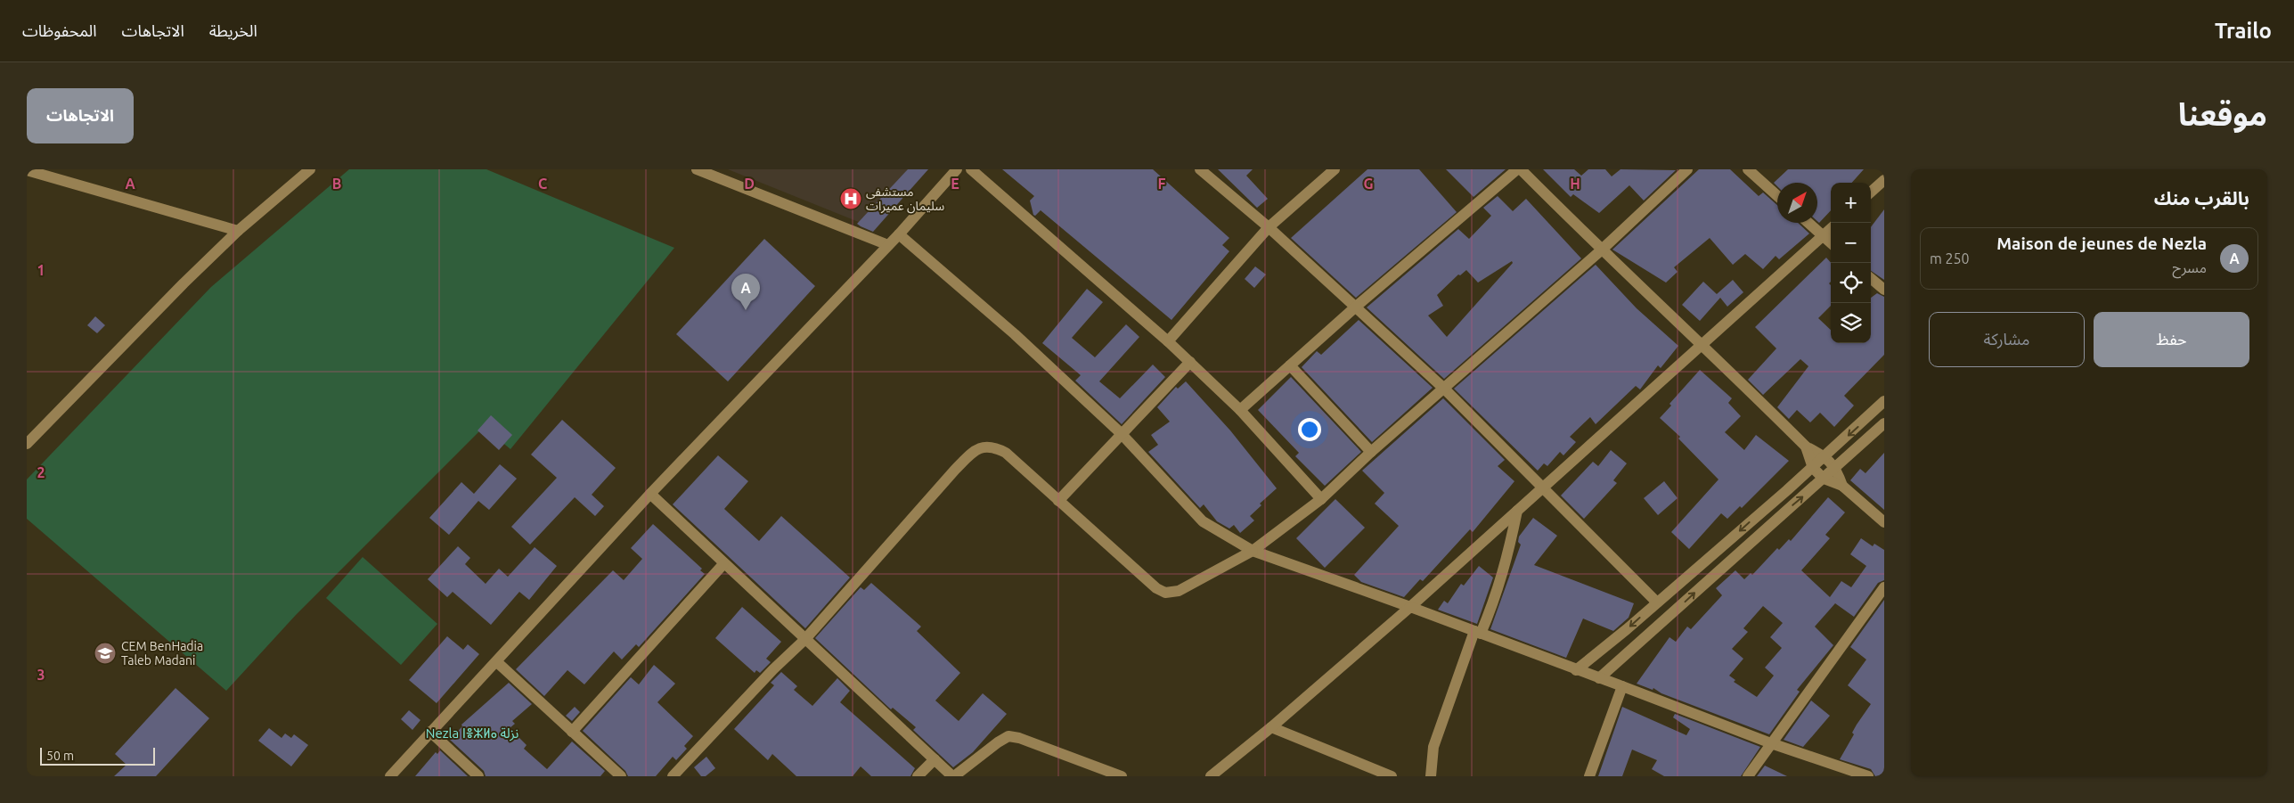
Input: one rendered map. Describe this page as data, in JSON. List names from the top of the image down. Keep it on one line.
{"districts":["Nezla ⵏⴻⵣⵍⴰ نزلة"],"places":{"hospital":["مستشفى سليمان عميرات"],"school or university":["CEM BenHadia Taleb Madani"]},"scale_bar":"50 m","north":"top right","page":{"header":"Trailo","nav":["الخريطة","الاتجاهات","المحفوظات"],"title":"موقعنا","buttons":["الاتجاهات",["حفظ","مشاركة"]],"heading":"بالقرب منك","map_buttons":["+","−"],"list":[{"mark":"A","name":"Maison de jeunes de Nezla","note":"مسرح","value":"250 m"}],"pins":"A","scale":"50 m"},"grid":{"columns":["A","B","C","D","E","F","G","H"],"rows":["1","2","3"]}}
